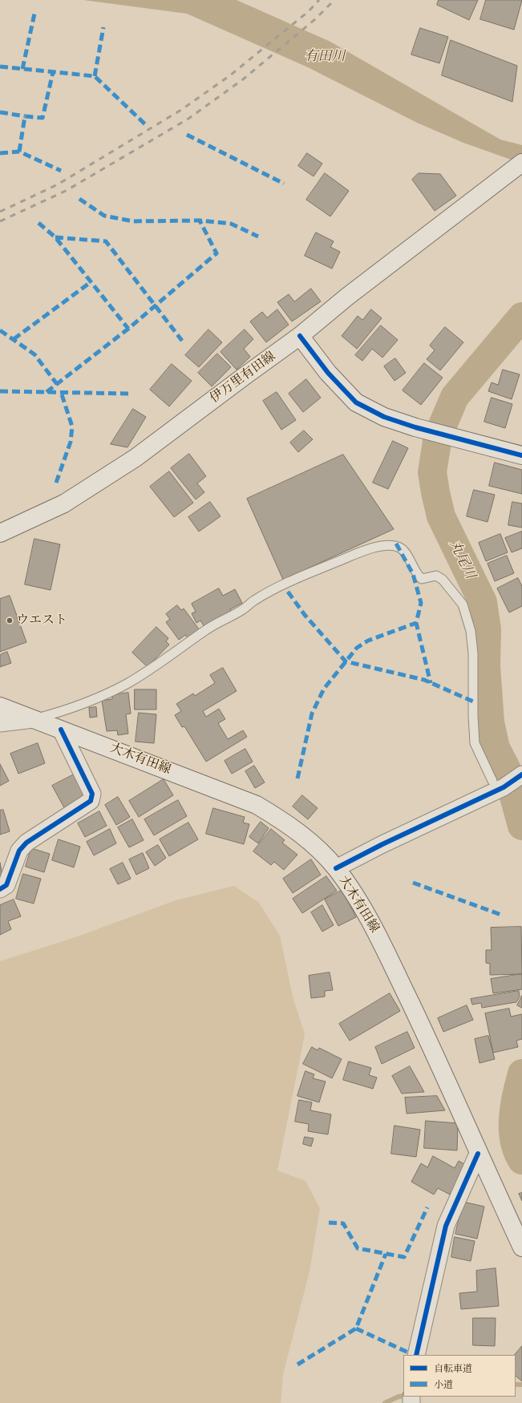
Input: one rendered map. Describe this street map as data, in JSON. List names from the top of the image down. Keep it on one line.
{"streets":{"main road":["伊万里有田線","大木有田線"]},"water":["有田川","丸尾川"],"places":["ウエスト"],"legend":["自転車道","小道"]}
